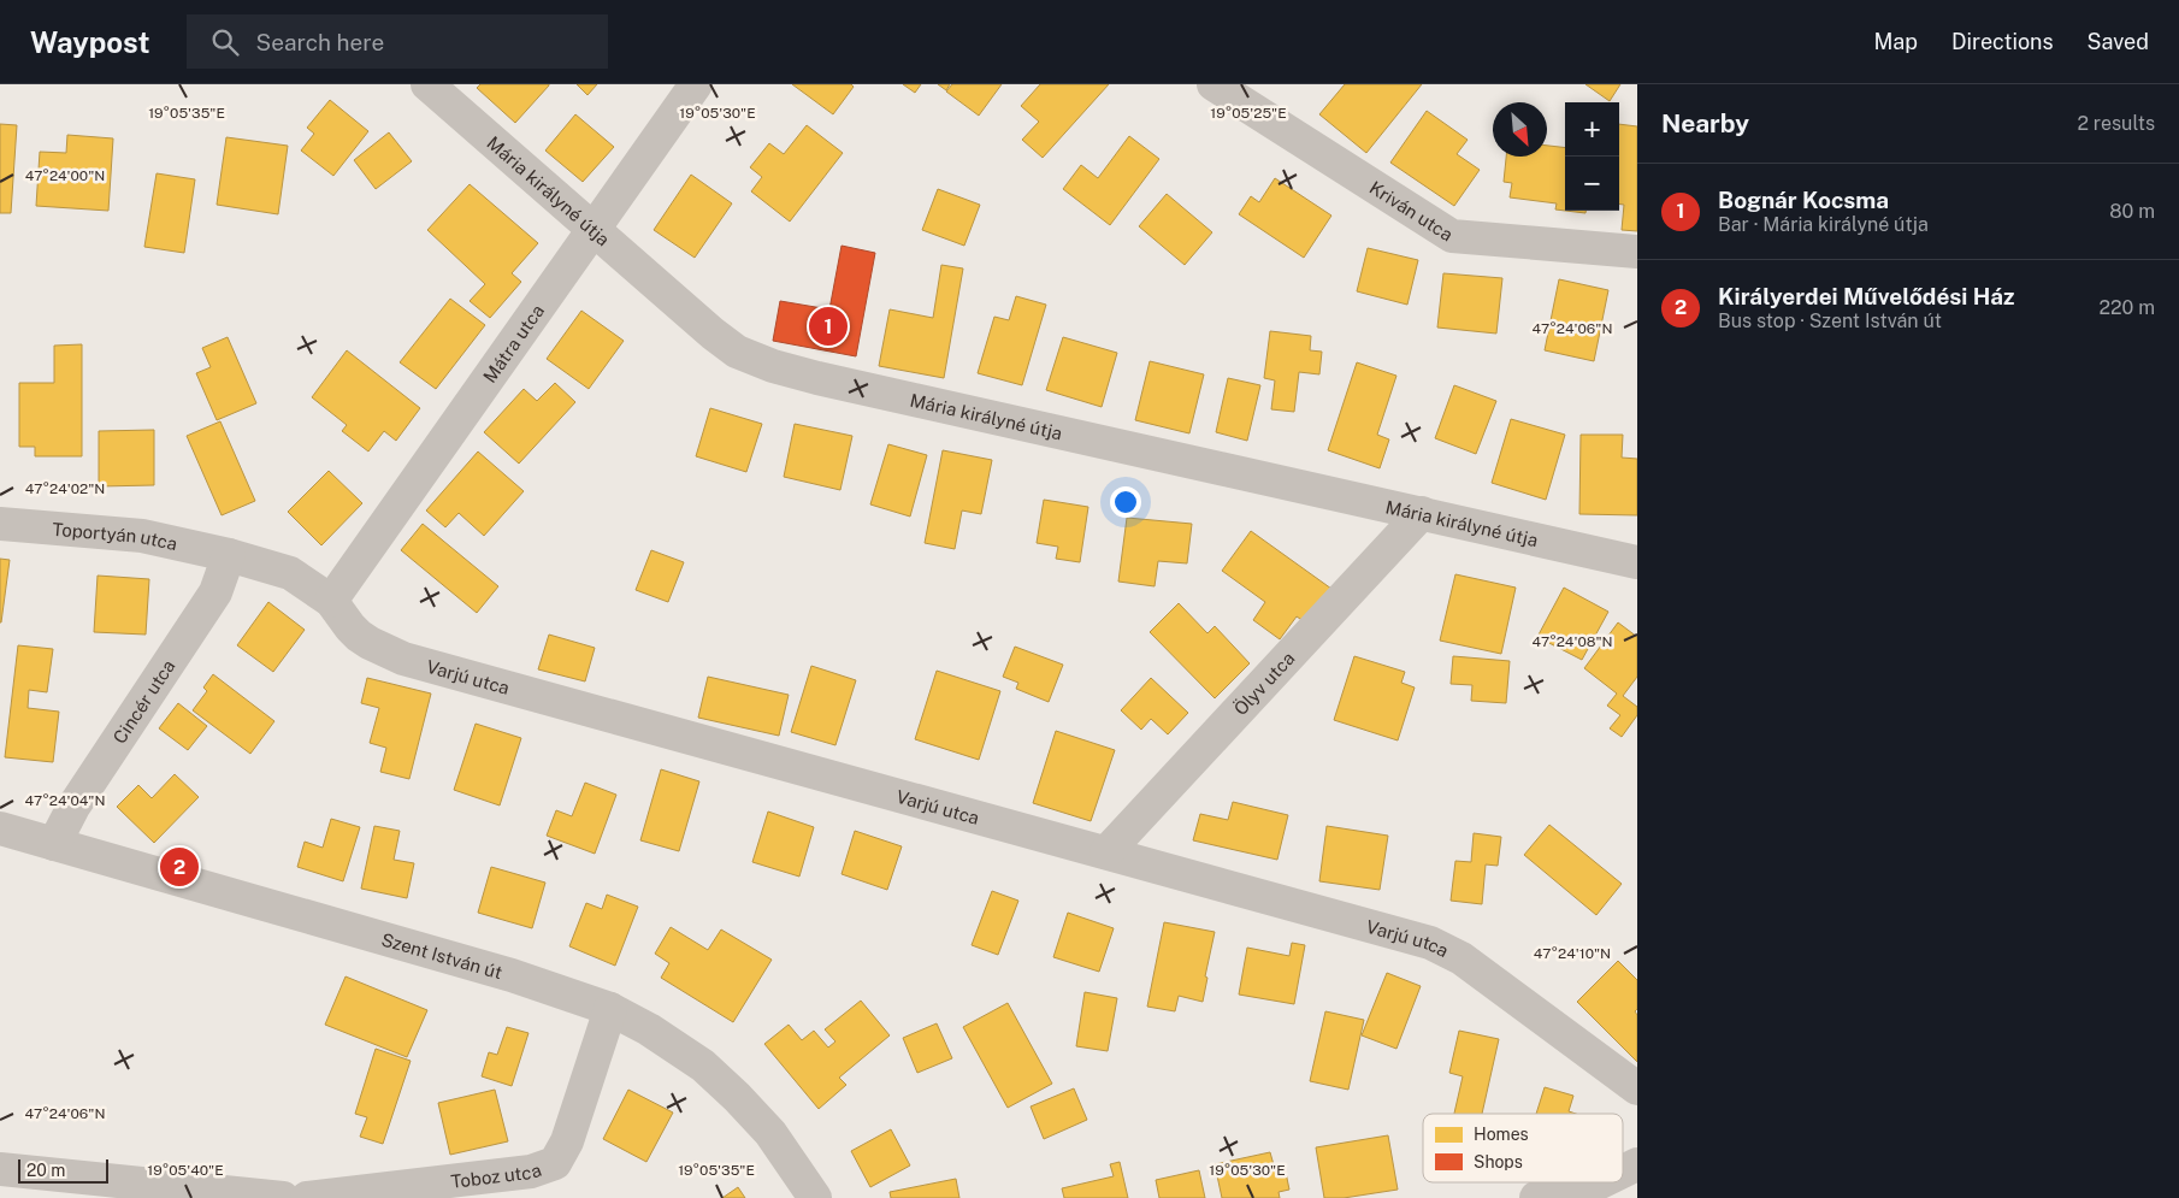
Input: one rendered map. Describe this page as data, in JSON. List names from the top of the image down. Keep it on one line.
{"streets":{"street":["Mária királyné útja","Kriván utca","Mátra utca","Toportyán utca","Varjú utca","Ölyv utca","Cincér utca","Szent István út","Toboz utca"]},"crossings":[["Mária királyné útja","Mátra utca"],["Mária királyné útja","Ölyv utca"],["Mátra utca","Varjú utca"],["Toportyán utca","Varjú utca"],["Toportyán utca","Cincér utca"],["Varjú utca","Ölyv utca"],["Varjú utca","Cincér utca"],["Cincér utca","Szent István út"],["Szent István út","Toboz utca"]],"legend":["Homes","Shops"],"scale_bar":"20 m","north":"bottom right","page":{"header":"Waypost","search":"Search here","nav":["Map","Directions","Saved"],"heading":["Nearby","2 results"],"map_buttons":["+","−"],"list":[{"mark":"1","name":"Bognár Kocsma","note":"Bar · Mária királyné útja","value":"80 m"},{"mark":"2","name":"Királyerdei Művelődési Ház","note":"Bus stop · Szent István út","value":"220 m"}],"pins":["1","2"],"scale":"20 m"},"coordinates":["19°05'25\"E","19°05'35\"E","19°05'30\"E","47°24'00\"N","47°24'06\"N","47°24'02\"N","47°24'08\"N","47°24'04\"N","47°24'10\"N","19°05'40\"E"]}
